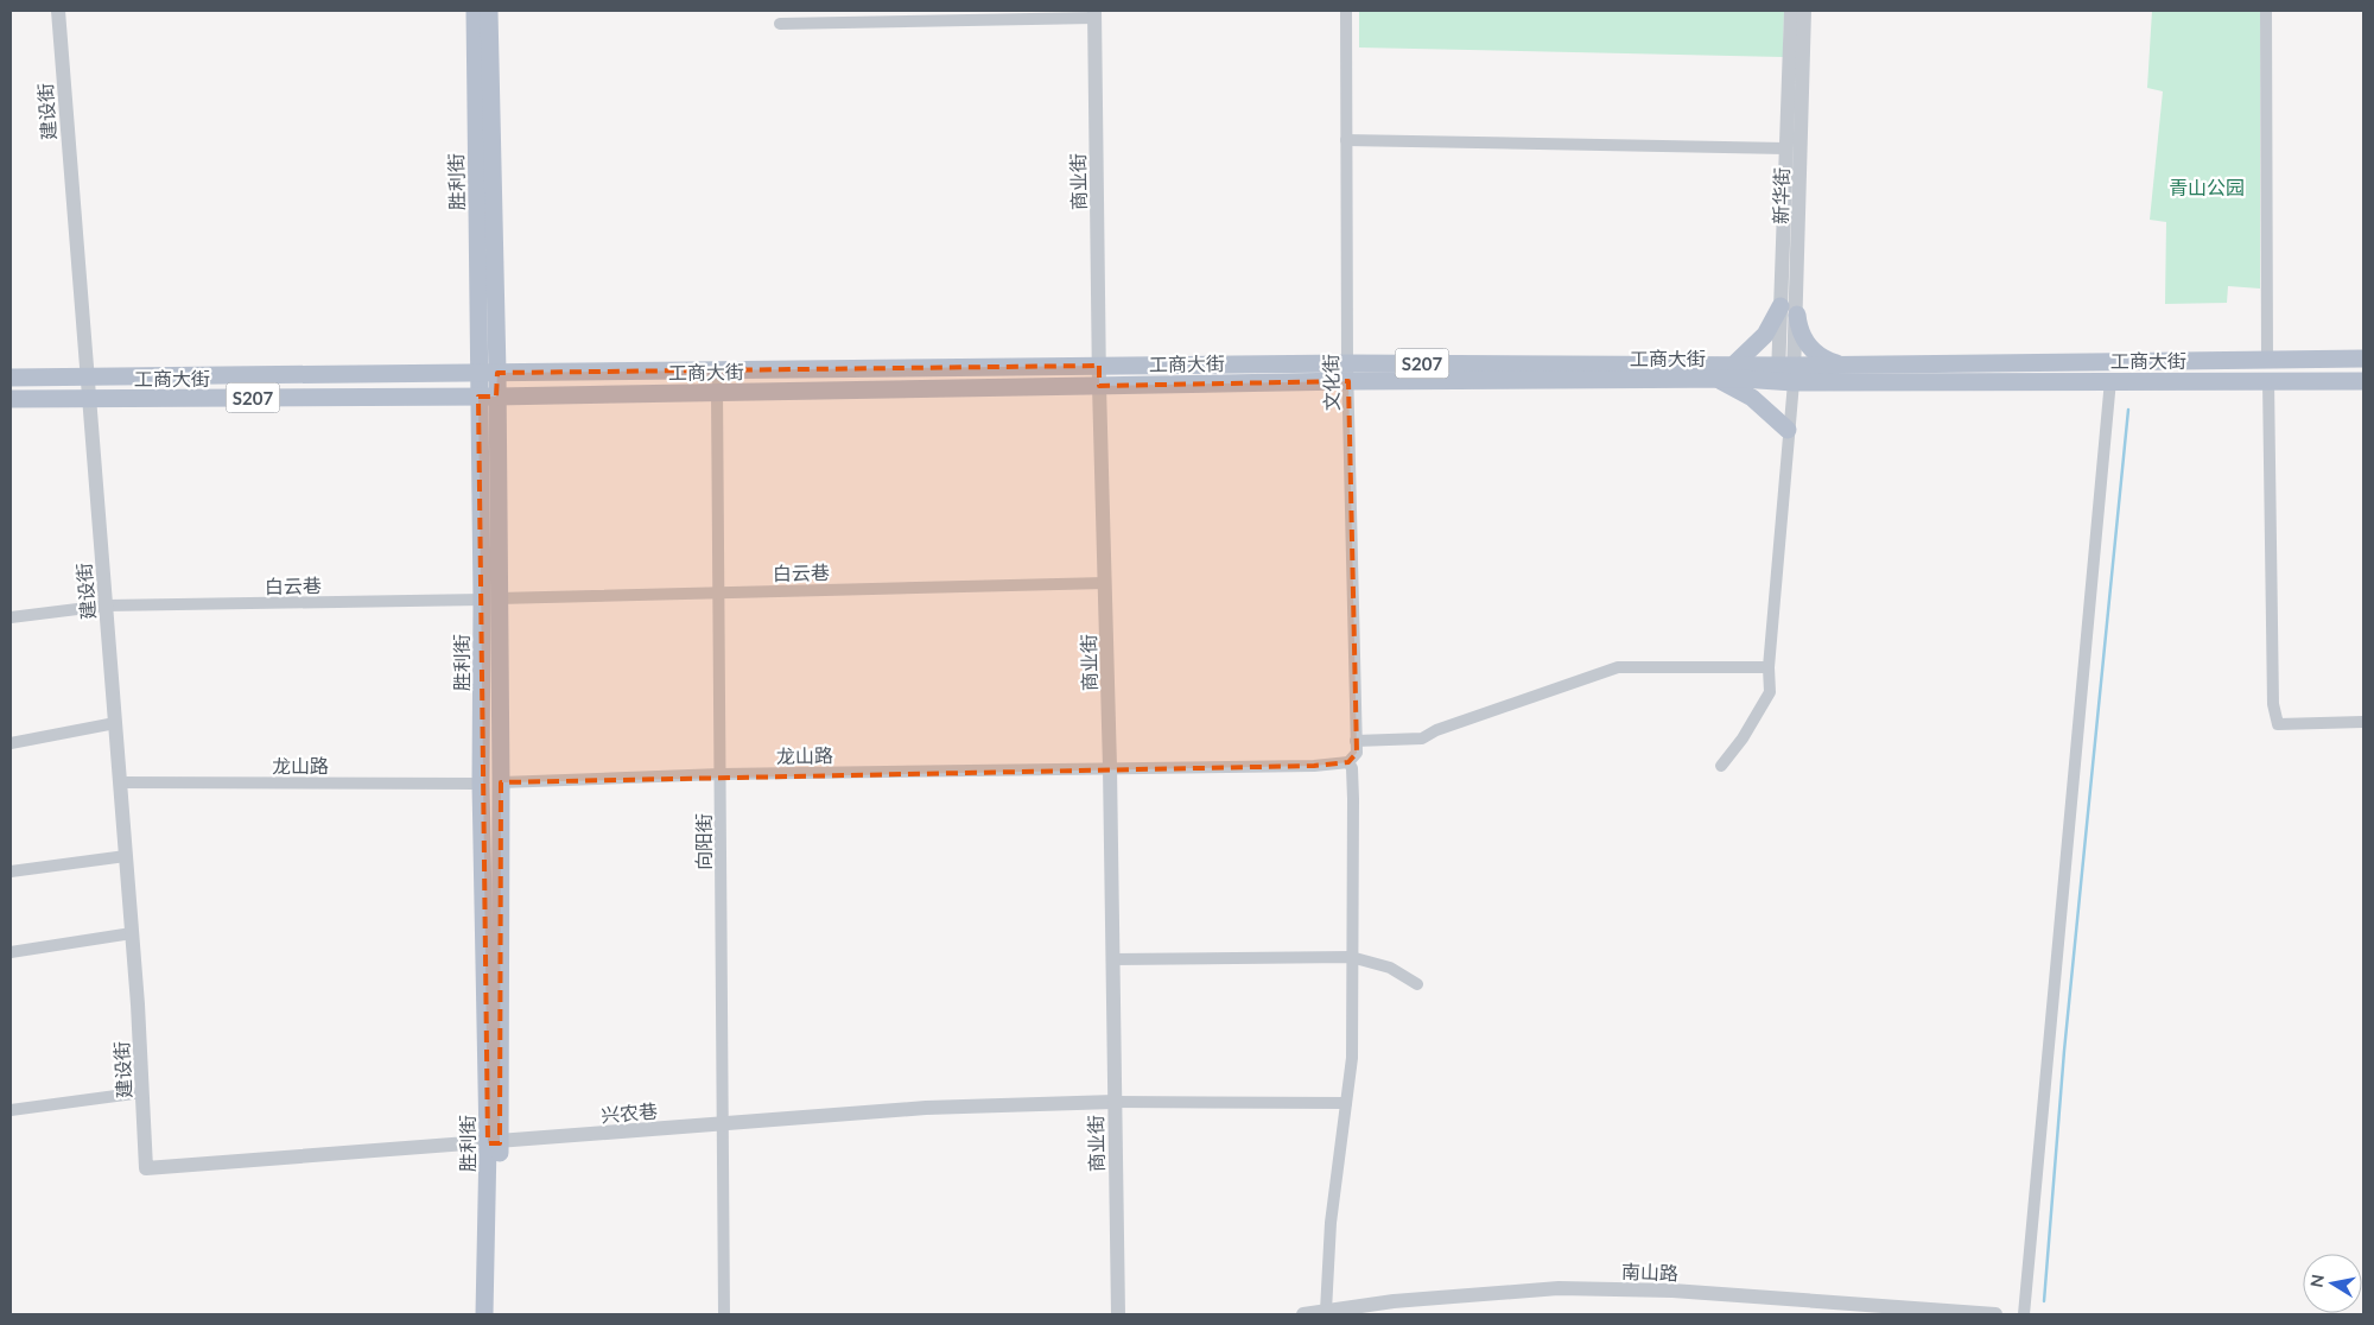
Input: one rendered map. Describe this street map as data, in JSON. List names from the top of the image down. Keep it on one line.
{"streets":{"main road":["胜利街","工商大街","S207"],"street":["建设街","商业街","新华街","文化街","白云巷","龙山路","向阳街","兴农巷","南山路"]},"crossings":[["建设街","工商大街"],["建设街","白云巷"],["建设街","龙山路"],["建设街","兴农巷"],["胜利街","工商大街"],["胜利街","白云巷"],["胜利街","龙山路"],["胜利街","兴农巷"],["商业街","工商大街"],["商业街","白云巷"],["商业街","龙山路"],["商业街","兴农巷"],["新华街","工商大街"],["工商大街","文化街"],["工商大街","向阳街"],["文化街","龙山路"],["文化街","南山路"],["白云巷","向阳街"],["龙山路","向阳街"],["向阳街","兴农巷"]],"parks":["青山公园"],"north":"left"}
